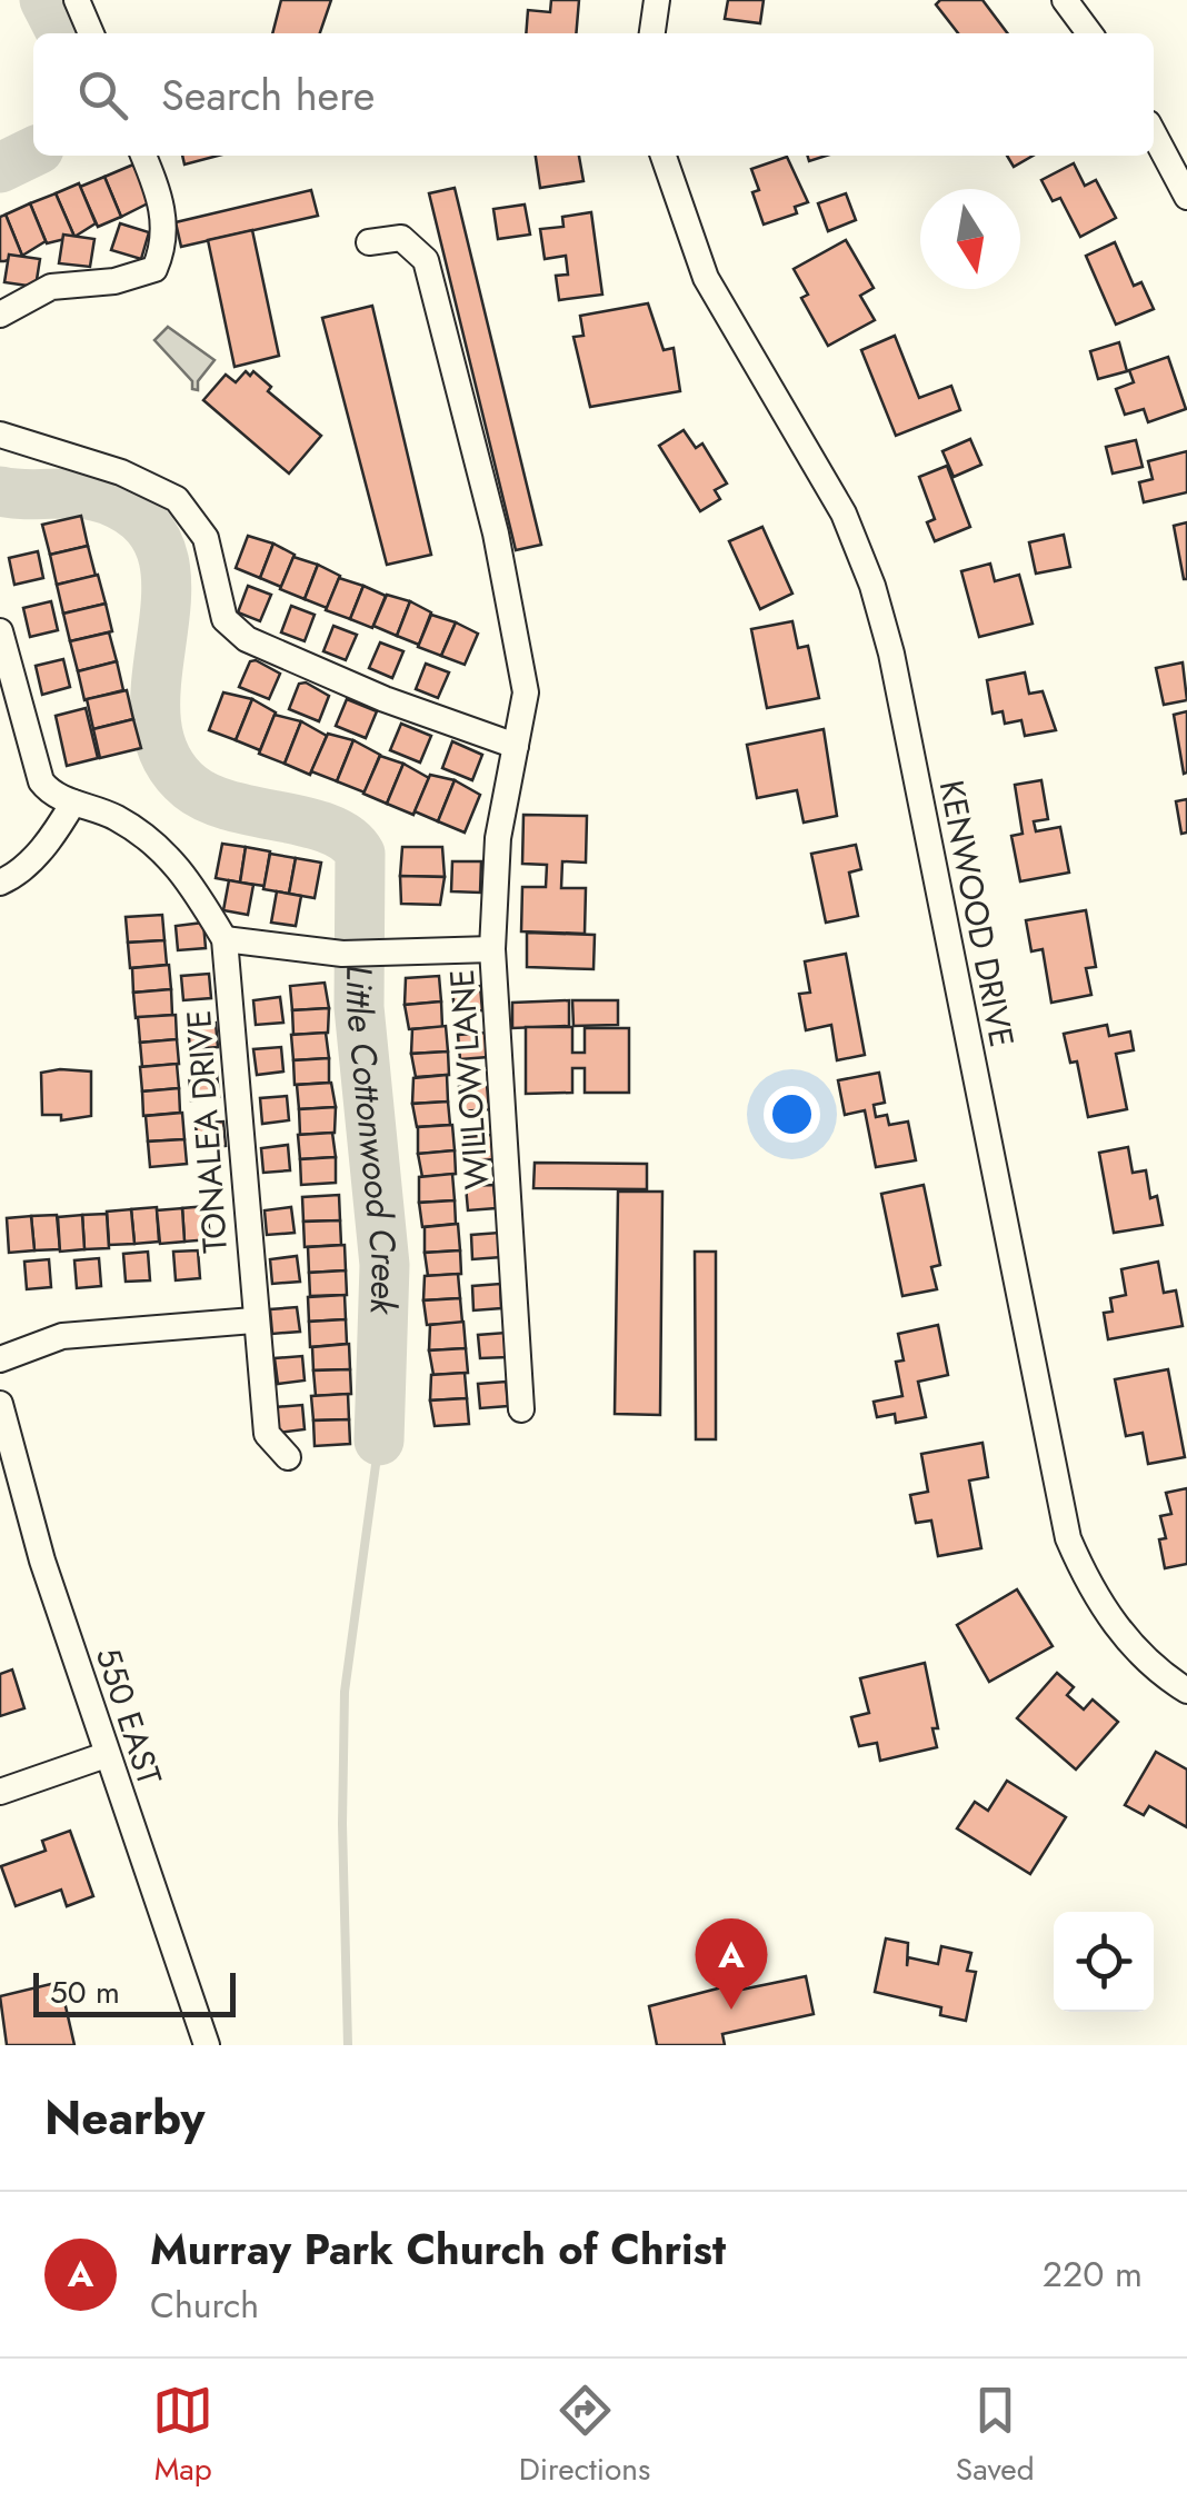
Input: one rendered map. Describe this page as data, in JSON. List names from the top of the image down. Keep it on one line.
{"streets":{"street":["KENWOOD DRIVE","WILLOW LANE","TONALEA DRIVE","550 EAST"]},"water":["Little Cottonwood Creek"],"scale_bar":"50 m","north":"bottom","page":{"search":"Search here","pins":"A","scale":"50 m","heading":"Nearby","list":[{"mark":"A","name":"Murray Park Church of Christ","note":"Church","value":"220 m"}],"nav":["Map","Directions","Saved"]}}
